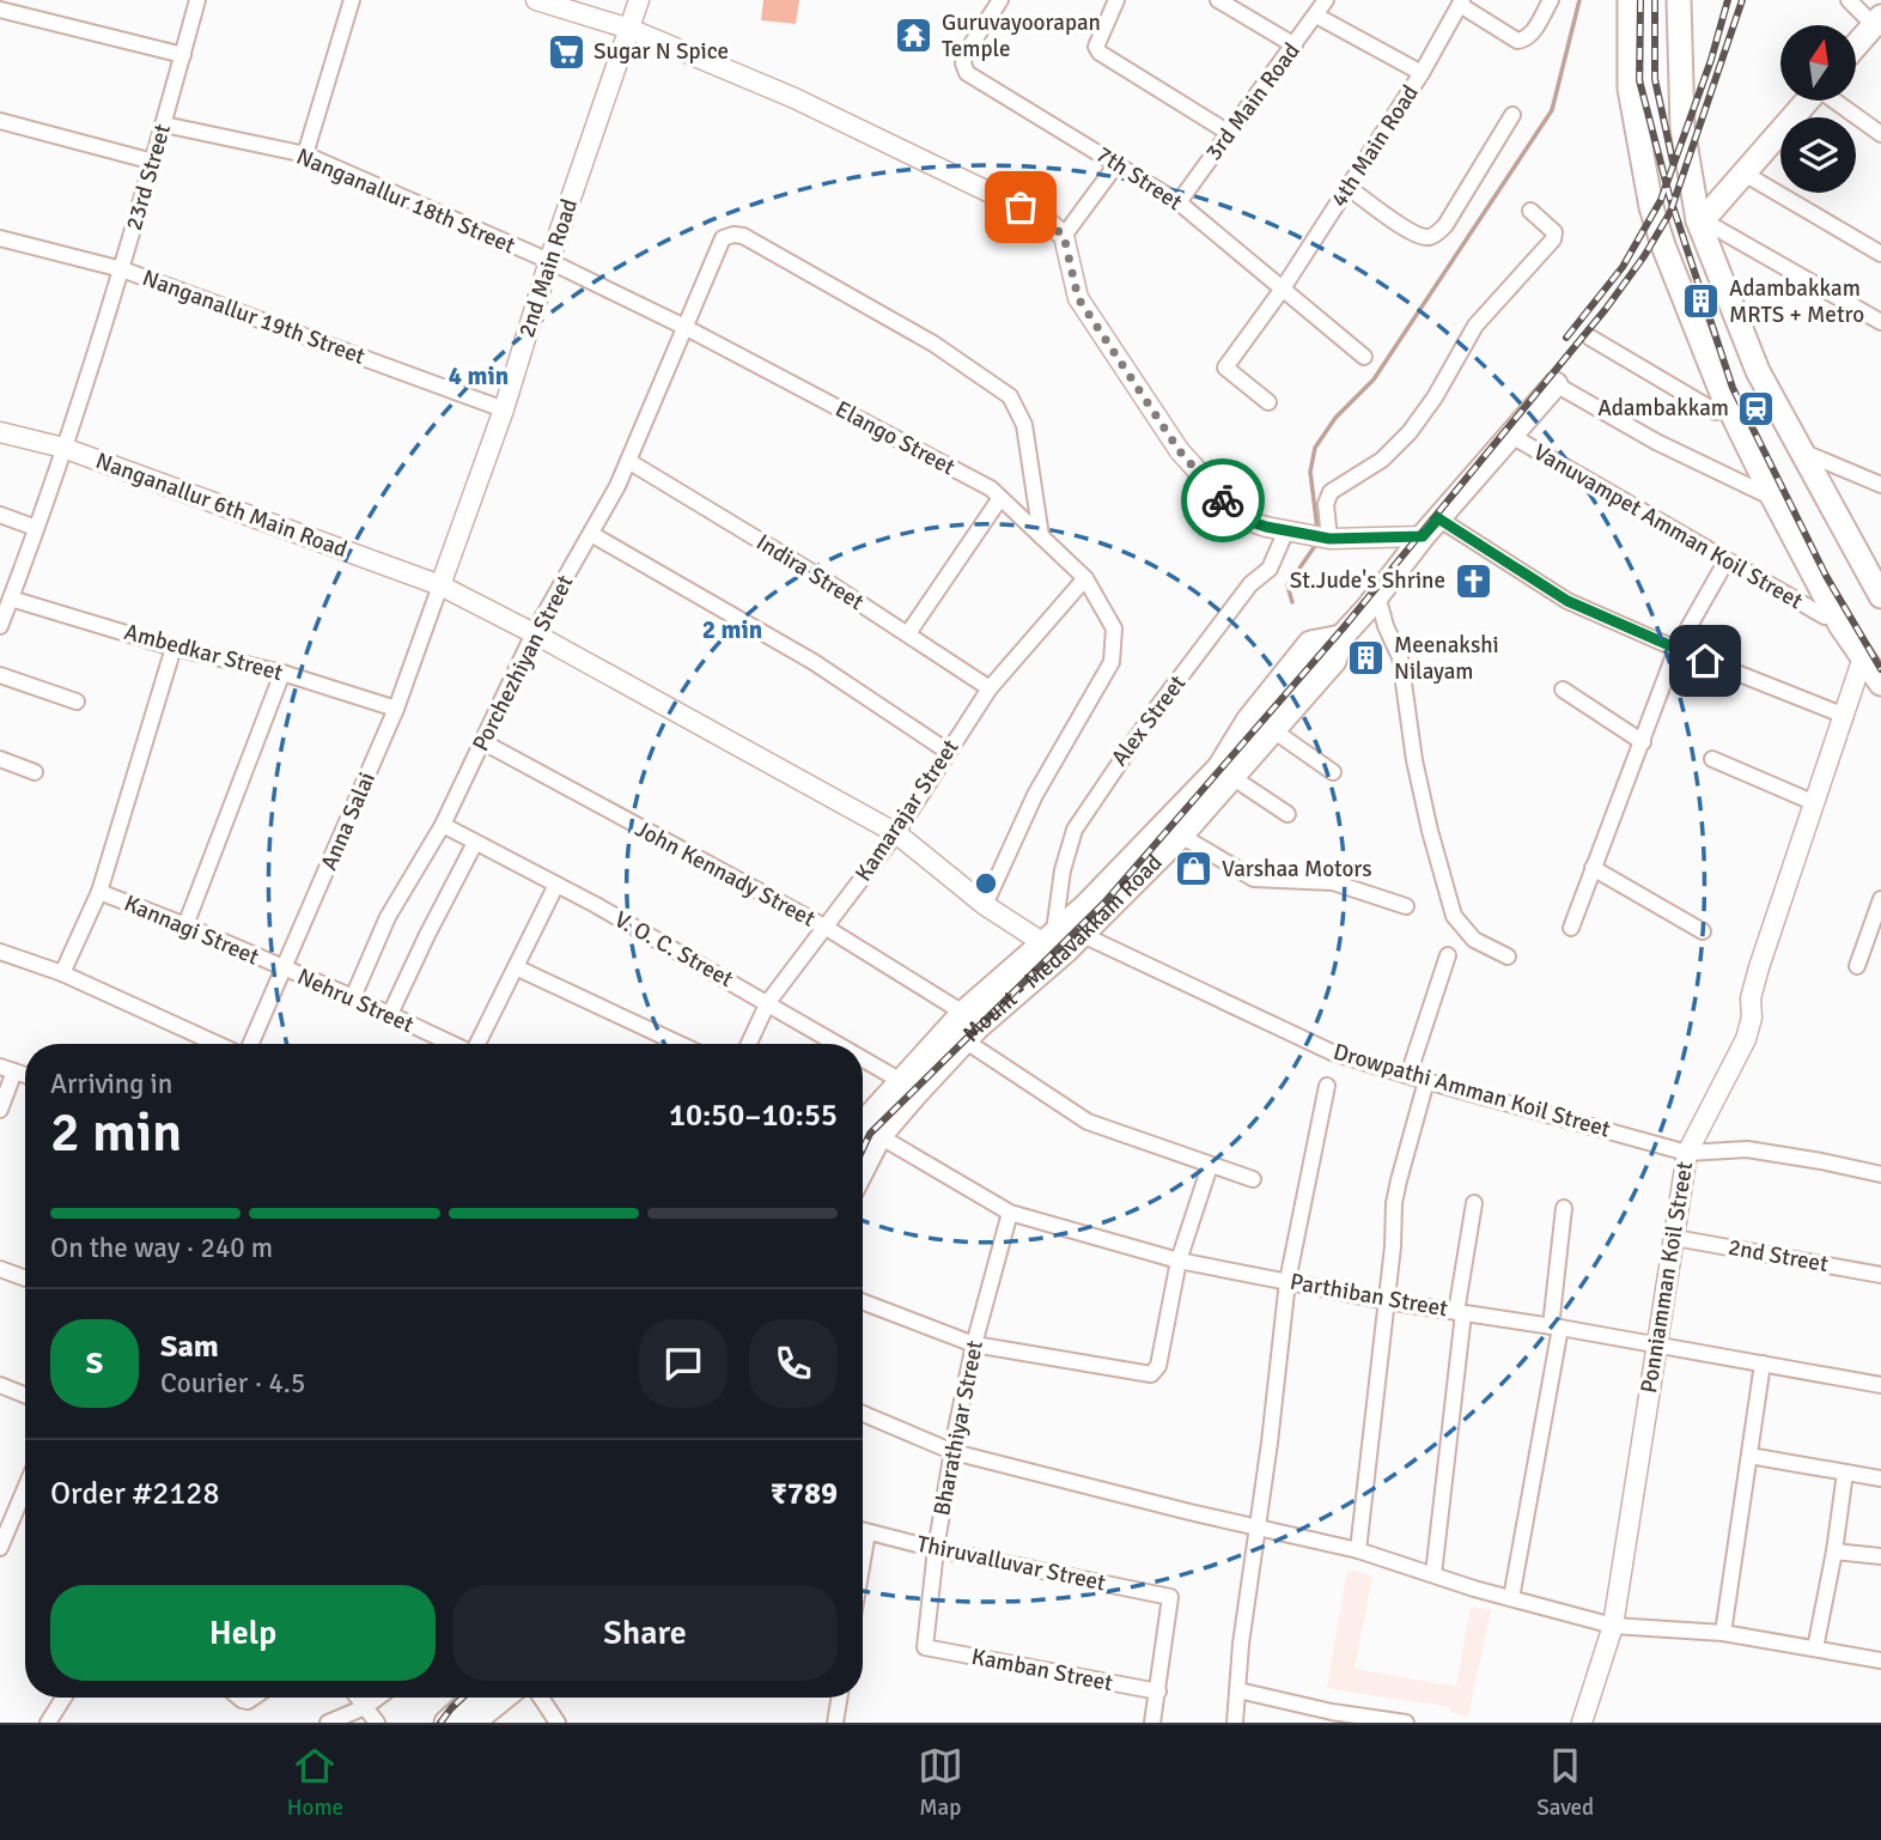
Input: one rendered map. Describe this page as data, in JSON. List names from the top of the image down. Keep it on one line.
{"streets":{"main road":["Mount - Medavakkam Road"],"street":["3rd Main Road","4th Main Road","23rd Street","7th Street","Nanganallur 18th Street","2nd Main Road","Nanganallur 19th Street","Elango Street","Nanganallur 6th Main Road","Vanuvampet Amman Koil Street","Indira Street","Ambedkar Street","Porchezhiyan Street","Alex Street","Kamarajar Street","Anna Salai","John Kennady Street","Kannagi Street","V. O. C. Street","Nehru Street","Drowpathi Amman Koil Street","2nd Street","Ponniamman Koil Street","Parthiban Street","Bharathiyar Street","Thiruvalluvar Street","Kamban Street"]},"crossings":[["3rd Main Road","7th Street"],["4th Main Road","7th Street"],["23rd Street","Nanganallur 18th Street"],["23rd Street","Nanganallur 19th Street"],["23rd Street","Nanganallur 6th Main Road"],["23rd Street","Ambedkar Street"],["Nanganallur 18th Street","2nd Main Road"],["Nanganallur 18th Street","Elango Street"],["Nanganallur 18th Street","Porchezhiyan Street"],["2nd Main Road","Nanganallur 19th Street"],["2nd Main Road","Nanganallur 6th Main Road"],["2nd Main Road","Anna Salai"],["Elango Street","Nanganallur 6th Main Road"],["Elango Street","Porchezhiyan Street"],["Elango Street","Kamarajar Street"],["Nanganallur 6th Main Road","Porchezhiyan Street"],["Nanganallur 6th Main Road","Alex Street"],["Nanganallur 6th Main Road","Kamarajar Street"],["Nanganallur 6th Main Road","Anna Salai"],["Nanganallur 6th Main Road","Mount - Medavakkam Road"],["Vanuvampet Amman Koil Street","Mount - Medavakkam Road"],["Indira Street","Porchezhiyan Street"],["Indira Street","Kamarajar Street"],["Ambedkar Street","Anna Salai"],["Porchezhiyan Street","John Kennady Street"],["Porchezhiyan Street","V. O. C. Street"],["Porchezhiyan Street","Nehru Street"],["Alex Street","Mount - Medavakkam Road"],["Kamarajar Street","John Kennady Street"],["Kamarajar Street","V. O. C. Street"],["Anna Salai","Kannagi Street"],["Anna Salai","Nehru Street"],["John Kennady Street","Mount - Medavakkam Road"],["Kannagi Street","Nehru Street"],["V. O. C. Street","Mount - Medavakkam Road"],["Mount - Medavakkam Road","Drowpathi Amman Koil Street"],["Drowpathi Amman Koil Street","Ponniamman Koil Street"],["2nd Street","Ponniamman Koil Street"],["Ponniamman Koil Street","Parthiban Street"],["Parthiban Street","Bharathiyar Street"],["Bharathiyar Street","Thiruvalluvar Street"],["Bharathiyar Street","Kamban Street"],["Thiruvalluvar Street","Kamban Street"]],"places":{"temple":["Guruvayoorapan Temple"],"supermarket":["Sugar N Spice"],"building":["Adambakkam MRTS + Metro","Meenakshi Nilayam"],"station":["Adambakkam"],"church":["St.Jude's Shrine"],"shop":["Varshaa Motors"]},"north":"top","page":{"heading":["2 min","Arriving in","10:50–10:55"],"panel":["Sam","Courier · 4.5","Order #2128","₹789"],"bar":"On the way · 240 m","round":"S","buttons":["Help","Share"],"tabs":["Home","Map","Saved"]},"rings":["4 min","2 min"]}
